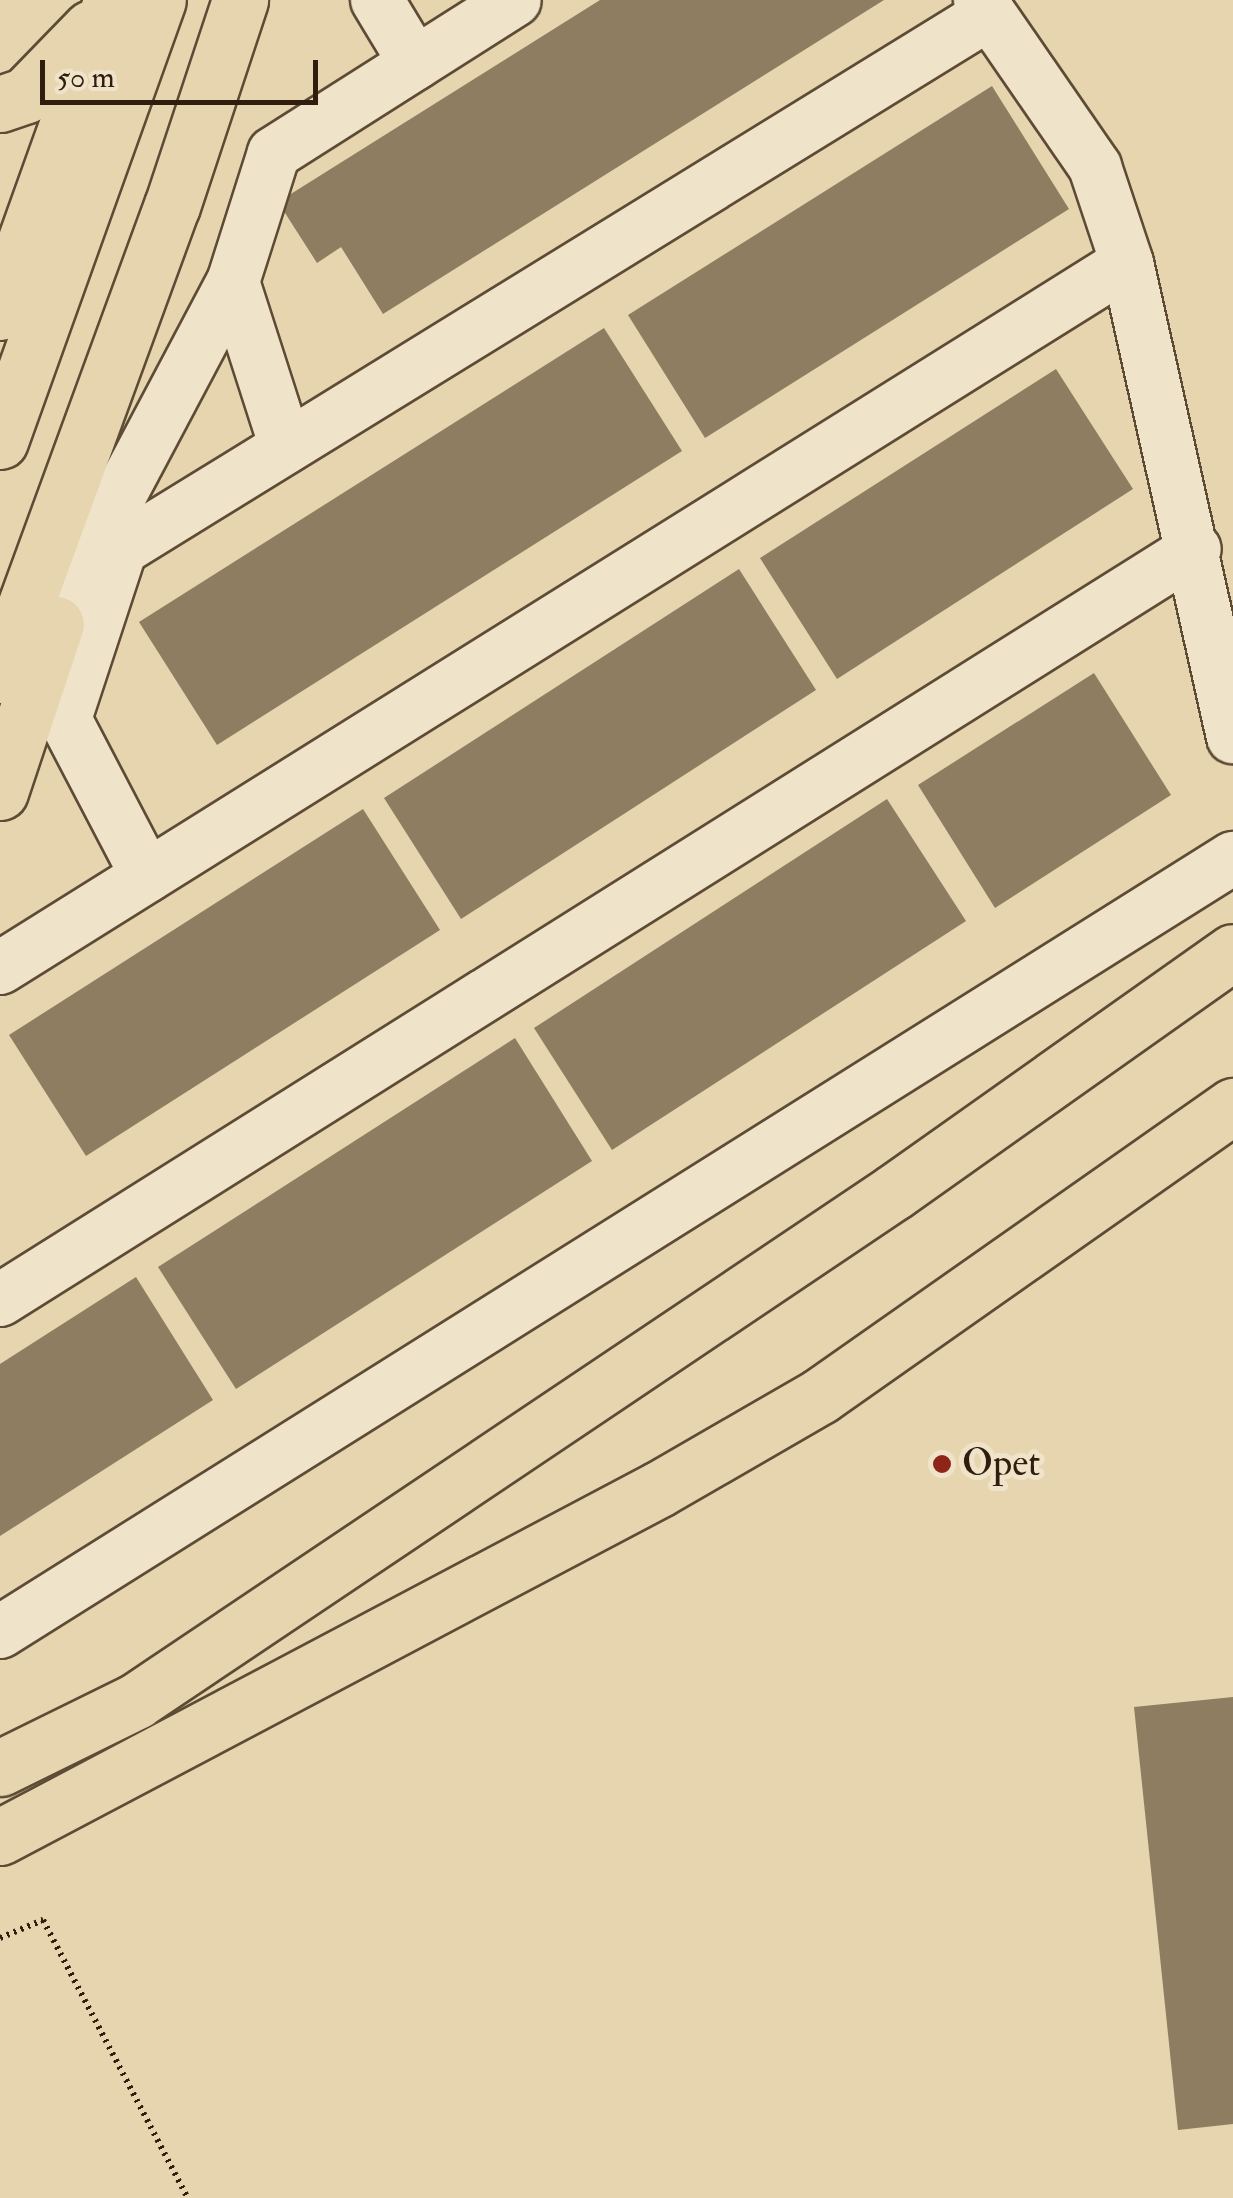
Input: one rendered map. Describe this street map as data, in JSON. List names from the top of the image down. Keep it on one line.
{"places":["Opet"],"scale_bar":"50 m"}
